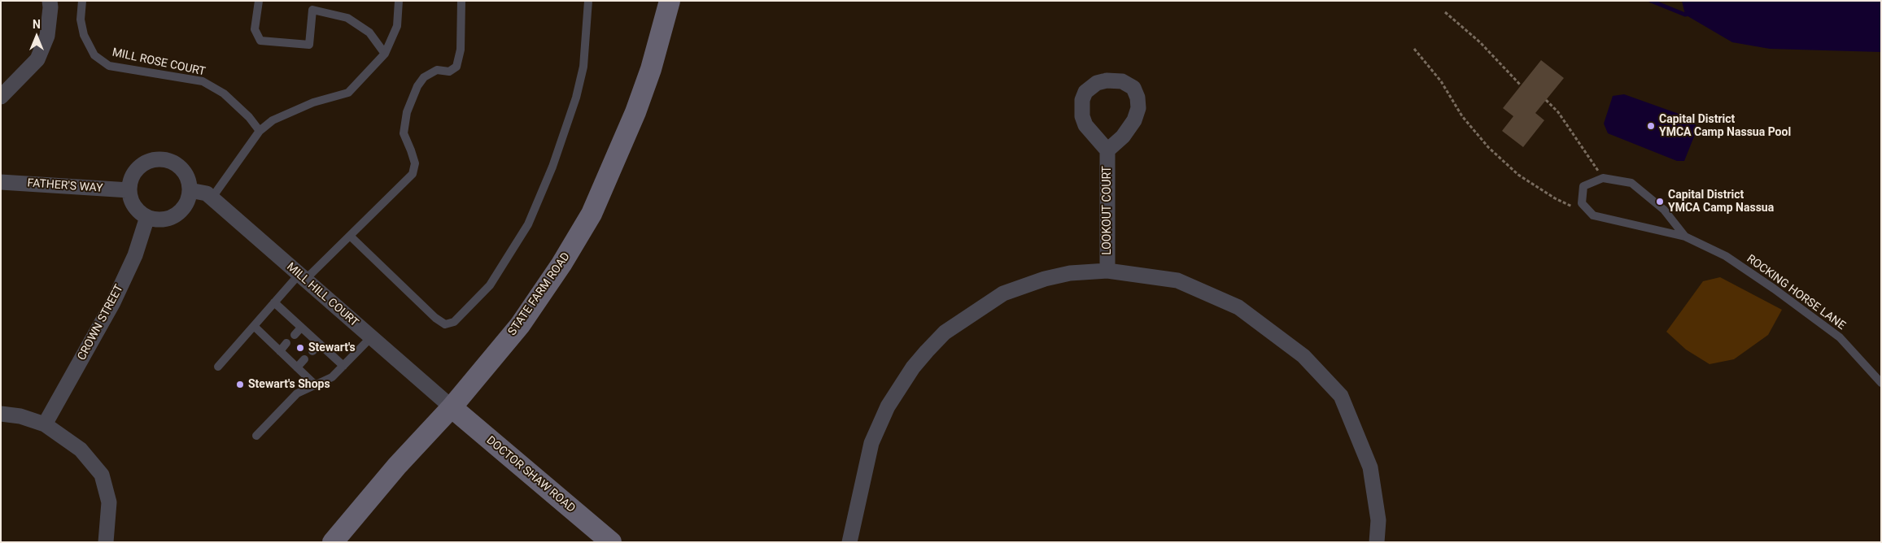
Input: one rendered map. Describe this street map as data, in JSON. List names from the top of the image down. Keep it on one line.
{"streets":{"main road":["STATE FARM ROAD","DOCTOR SHAW ROAD"],"street":["FATHER'S WAY","LOOKOUT COURT","MILL HILL COURT","CROWN STREET"],"lane":["MILL ROSE COURT","ROCKING HORSE LANE"]},"crossings":[["FATHER'S WAY","MILL HILL COURT"],["FATHER'S WAY","CROWN STREET"],["STATE FARM ROAD","MILL HILL COURT"],["STATE FARM ROAD","DOCTOR SHAW ROAD"],["MILL HILL COURT","CROWN STREET"],["MILL HILL COURT","DOCTOR SHAW ROAD"]],"places":["Capital District YMCA Camp Nassua Pool","Capital District YMCA Camp Nassua","Stewart's","Stewart's Shops"],"north":"top"}
